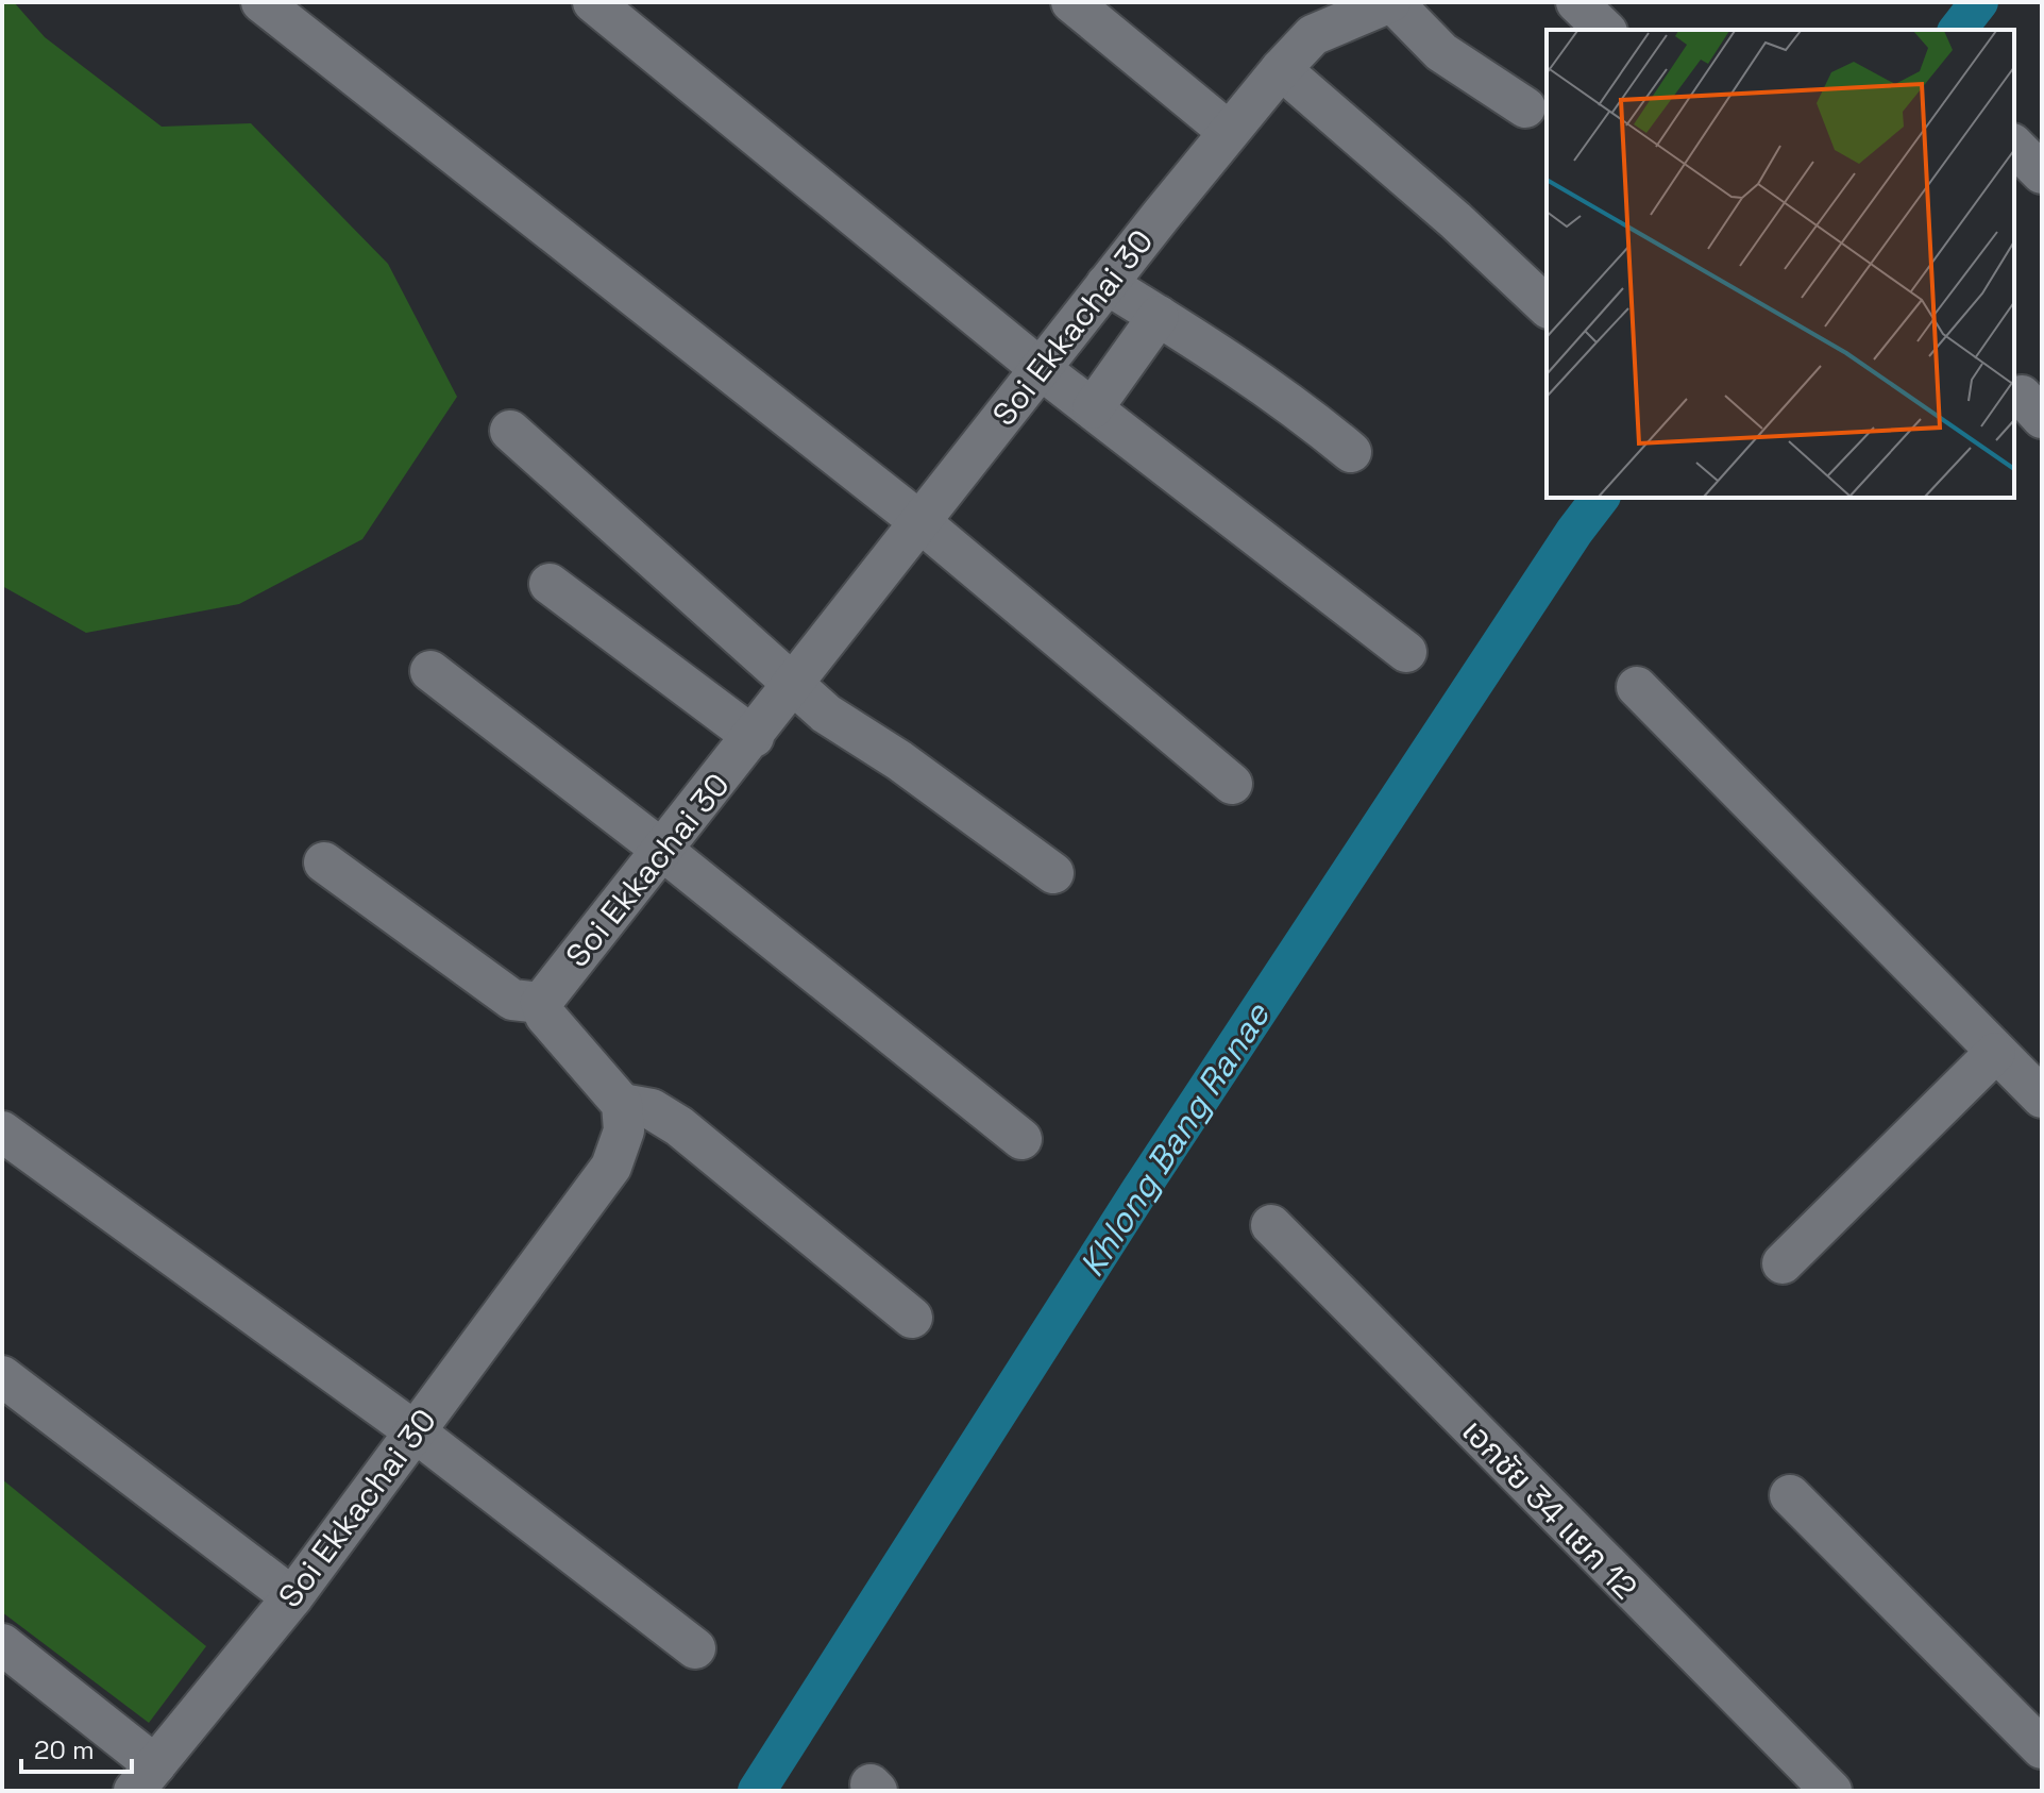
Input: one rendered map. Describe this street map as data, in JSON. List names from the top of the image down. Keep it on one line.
{"streets":{"street":["Soi Ekkachai 30","เอกชัย 34 แยก 12"]},"water":["Khlong Bang Ranae"],"scale_bar":"20 m"}
